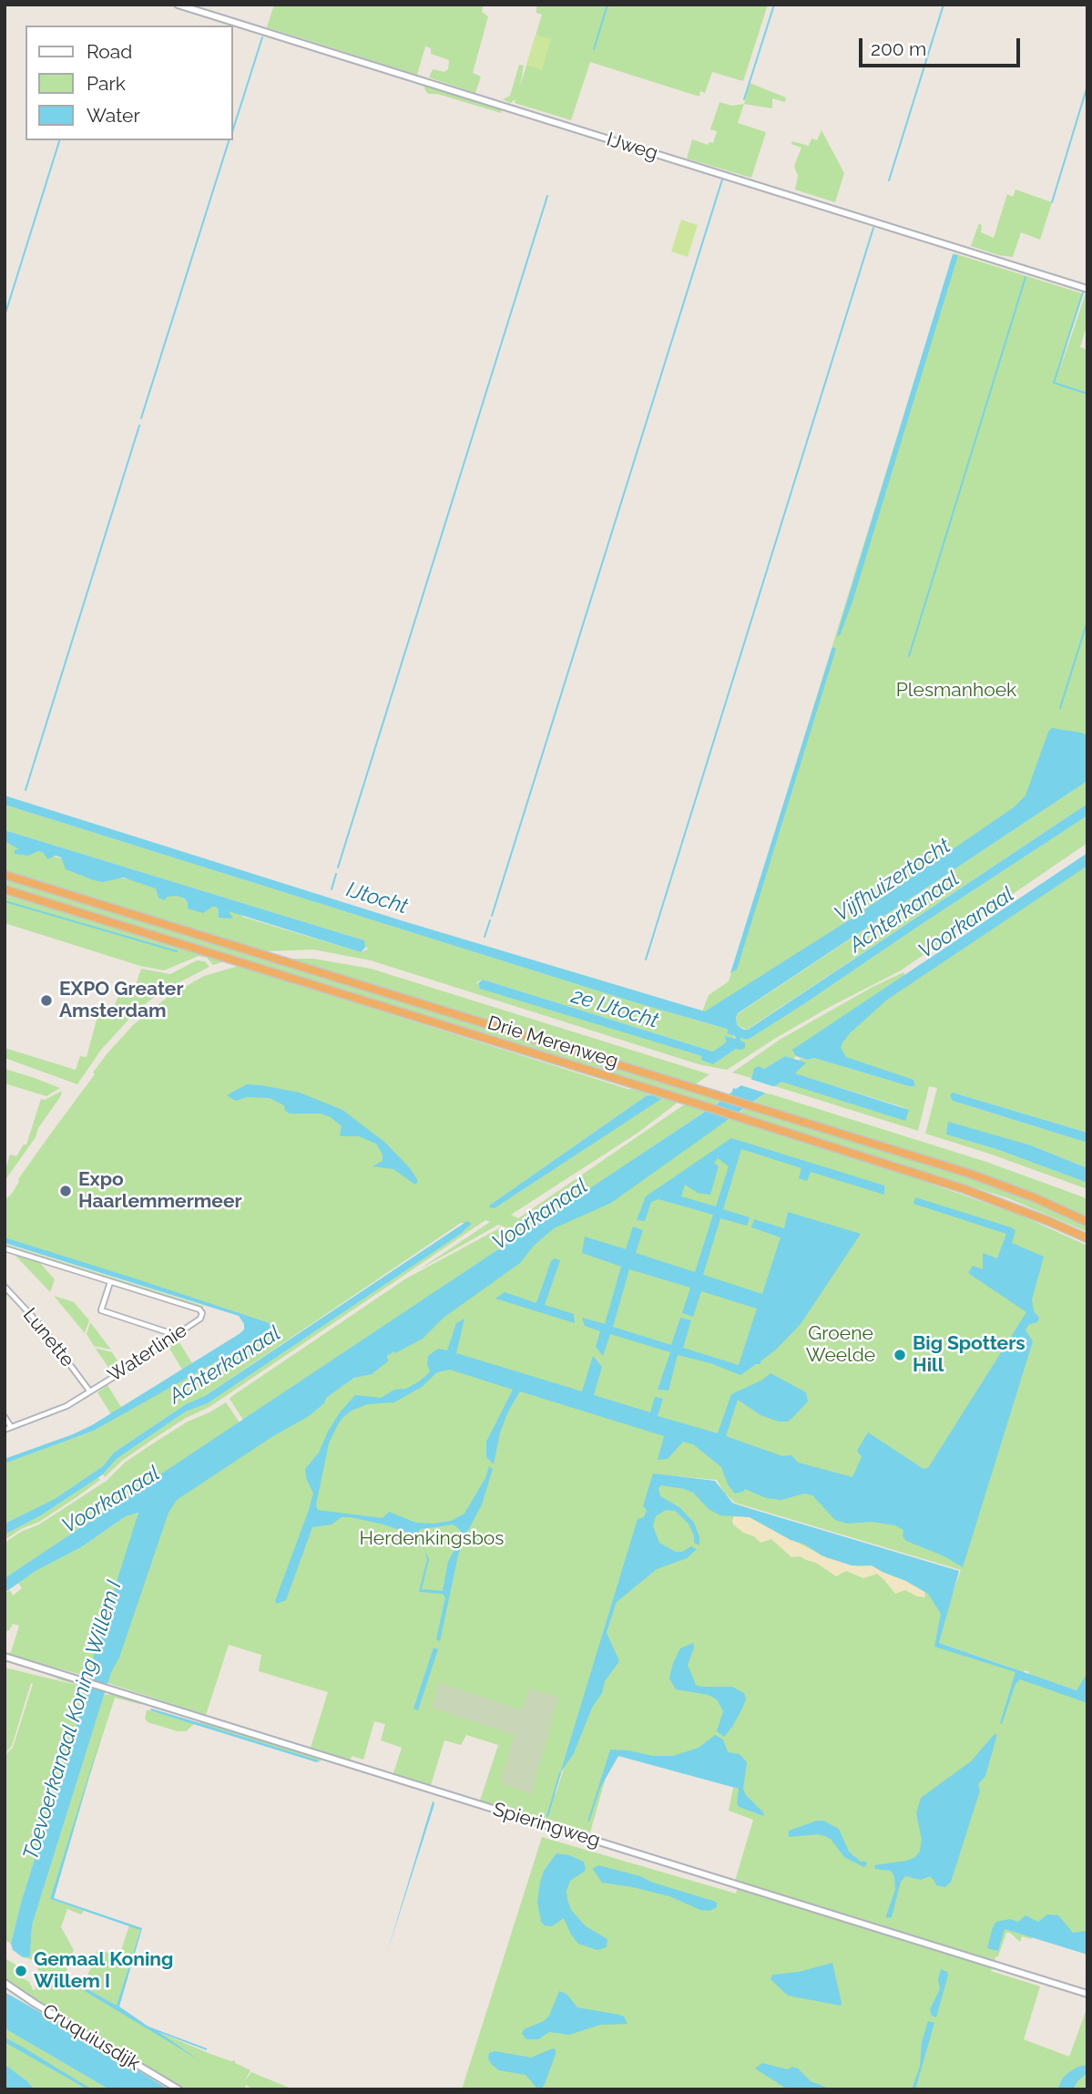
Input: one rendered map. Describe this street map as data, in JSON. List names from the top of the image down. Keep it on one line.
{"streets":{"highway":["Drie Merenweg"],"street":["IJweg","Lunette","Waterlinie","Spieringweg","Cruquiusdijk"]},"crossings":[["Lunette","Waterlinie"]],"water":["Vijfhuizertocht","IJtocht","Achterkanaal","Voorkanaal","2e IJtocht","Toevoerkanaal Koning Willem I"],"parks":["Plesmanhoek","Groene Weelde","Herdenkingsbos"],"places":["EXPO Greater Amsterdam","Expo Haarlemmermeer","Big Spotters Hill","Gemaal Koning Willem I"],"legend":["Road","Park","Water"],"scale_bar":"200 m"}
